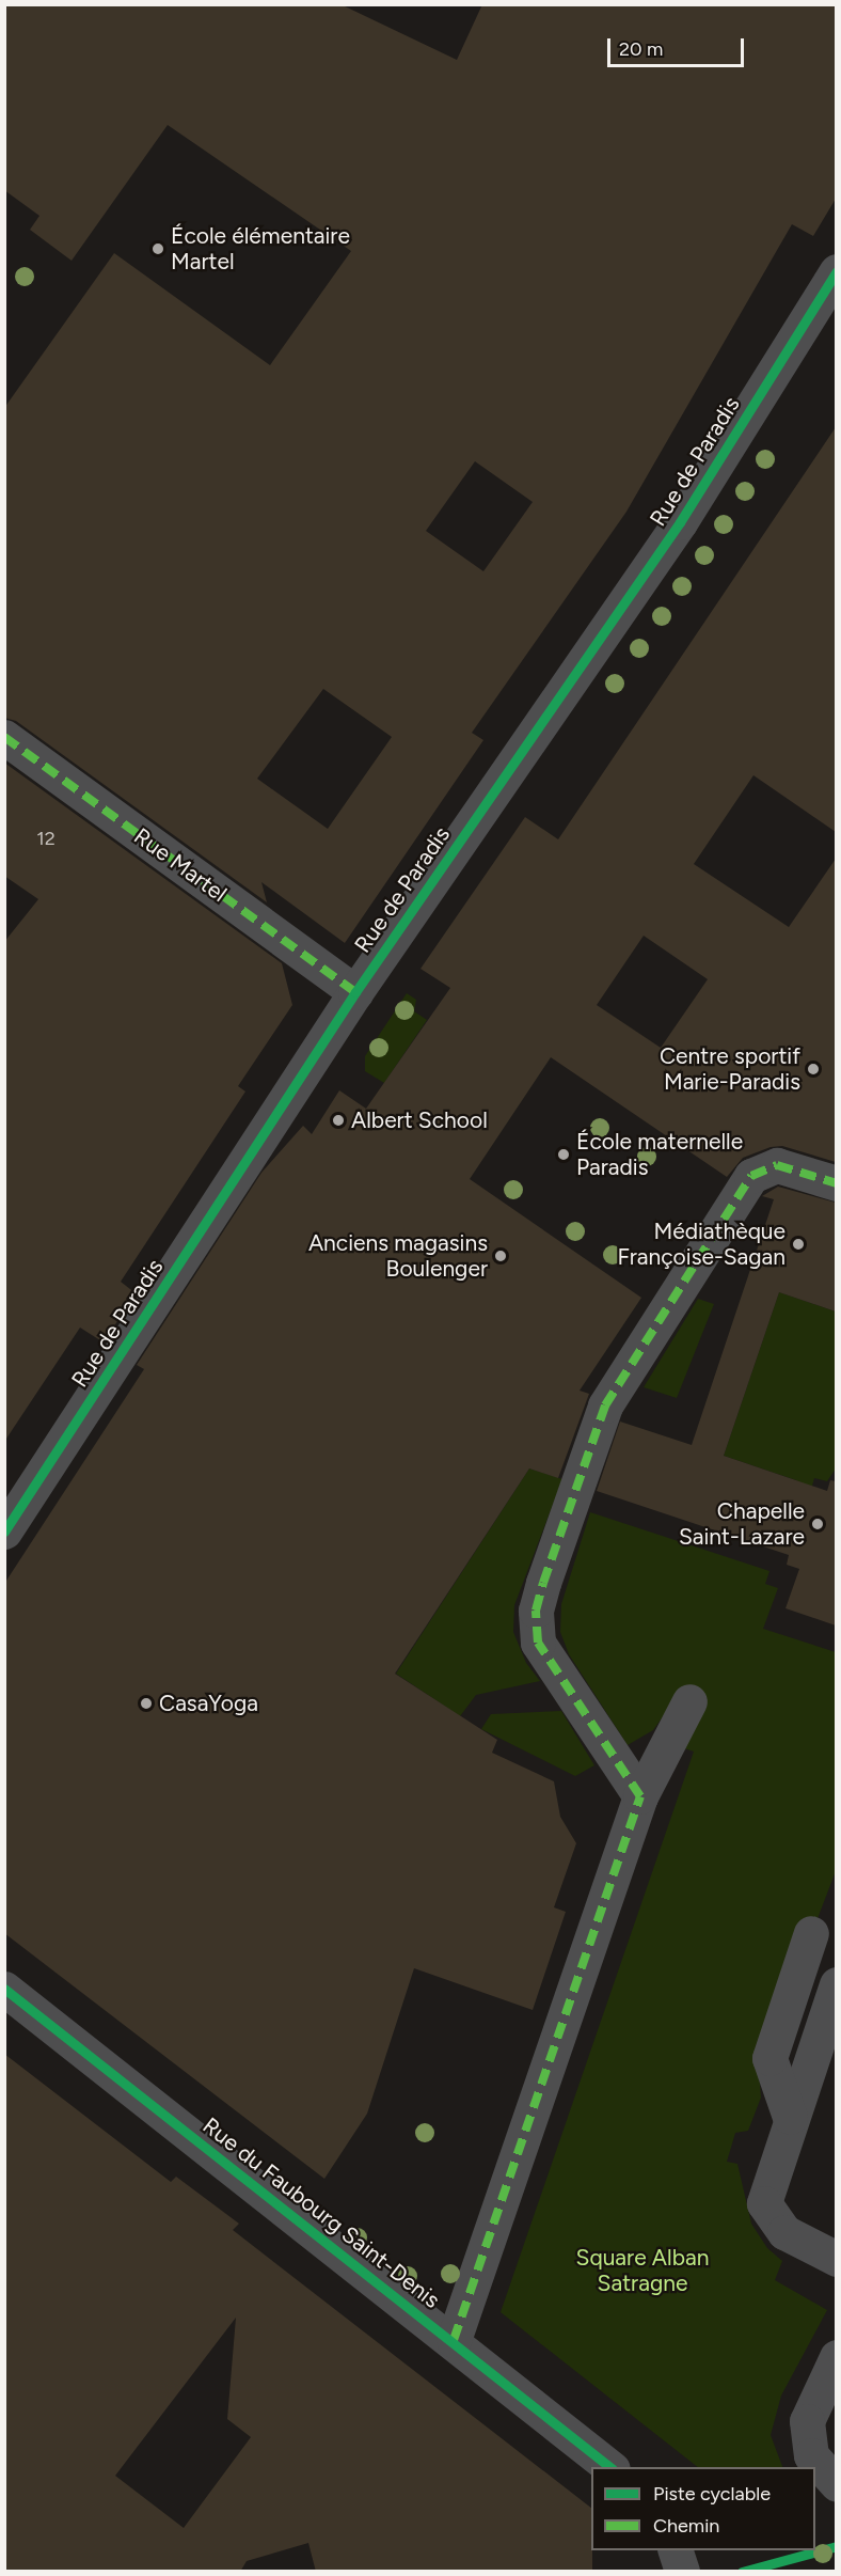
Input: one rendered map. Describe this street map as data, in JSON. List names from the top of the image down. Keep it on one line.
{"streets":{"street":["Rue de Paradis","Rue Martel","Rue du Faubourg Saint-Denis"]},"crossings":[["Rue de Paradis","Rue Martel"]],"parks":["Square Alban Satragne"],"places":["École élémentaire Martel","Centre sportif Marie-Paradis","Albert School","École maternelle Paradis","Médiathèque Françoise-Sagan","Anciens magasins Boulenger","Chapelle Saint-Lazare","CasaYoga"],"house_numbers":["12"],"legend":["Piste cyclable","Chemin"],"scale_bar":"20 m"}
